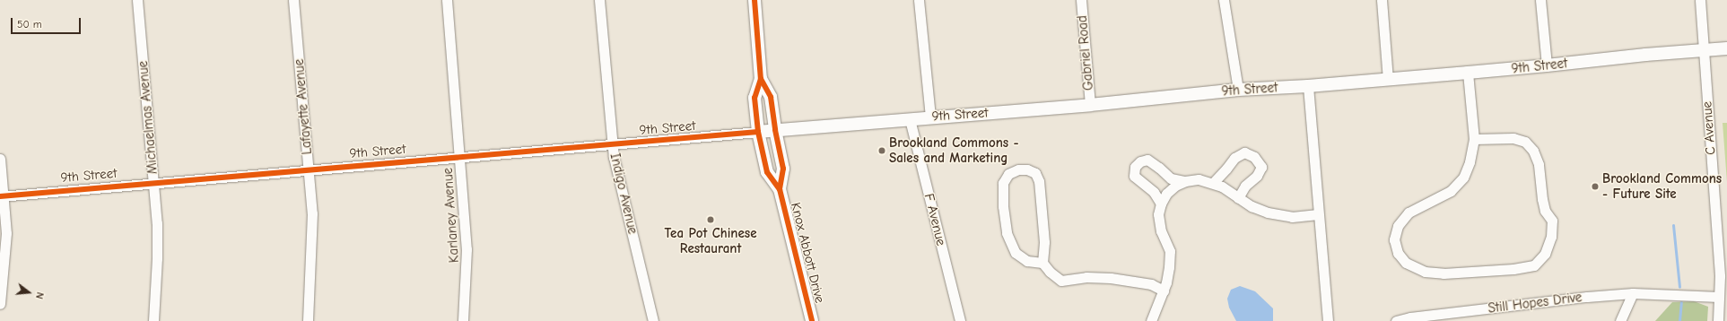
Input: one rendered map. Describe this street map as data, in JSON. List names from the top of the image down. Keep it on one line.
{"streets":{"main road":["9th Street","Knox Abbott Drive"],"street":["Gabriel Road","Lafayette Avenue","Michaelmas Avenue","C Avenue","Indigo Avenue","Karlaney Avenue","F Avenue","Still Hopes Drive"]},"crossings":[["Gabriel Road","9th Street"],["9th Street","Lafayette Avenue"],["9th Street","Michaelmas Avenue"],["9th Street","C Avenue"],["9th Street","Indigo Avenue"],["9th Street","Karlaney Avenue"],["9th Street","F Avenue"],["9th Street","Knox Abbott Drive"],["C Avenue","Still Hopes Drive"]],"places":["Brookland Commons - Sales and Marketing","Brookland Commons - Future Site","Tea Pot Chinese Restaurant"],"scale_bar":"50 m","north":"right"}
